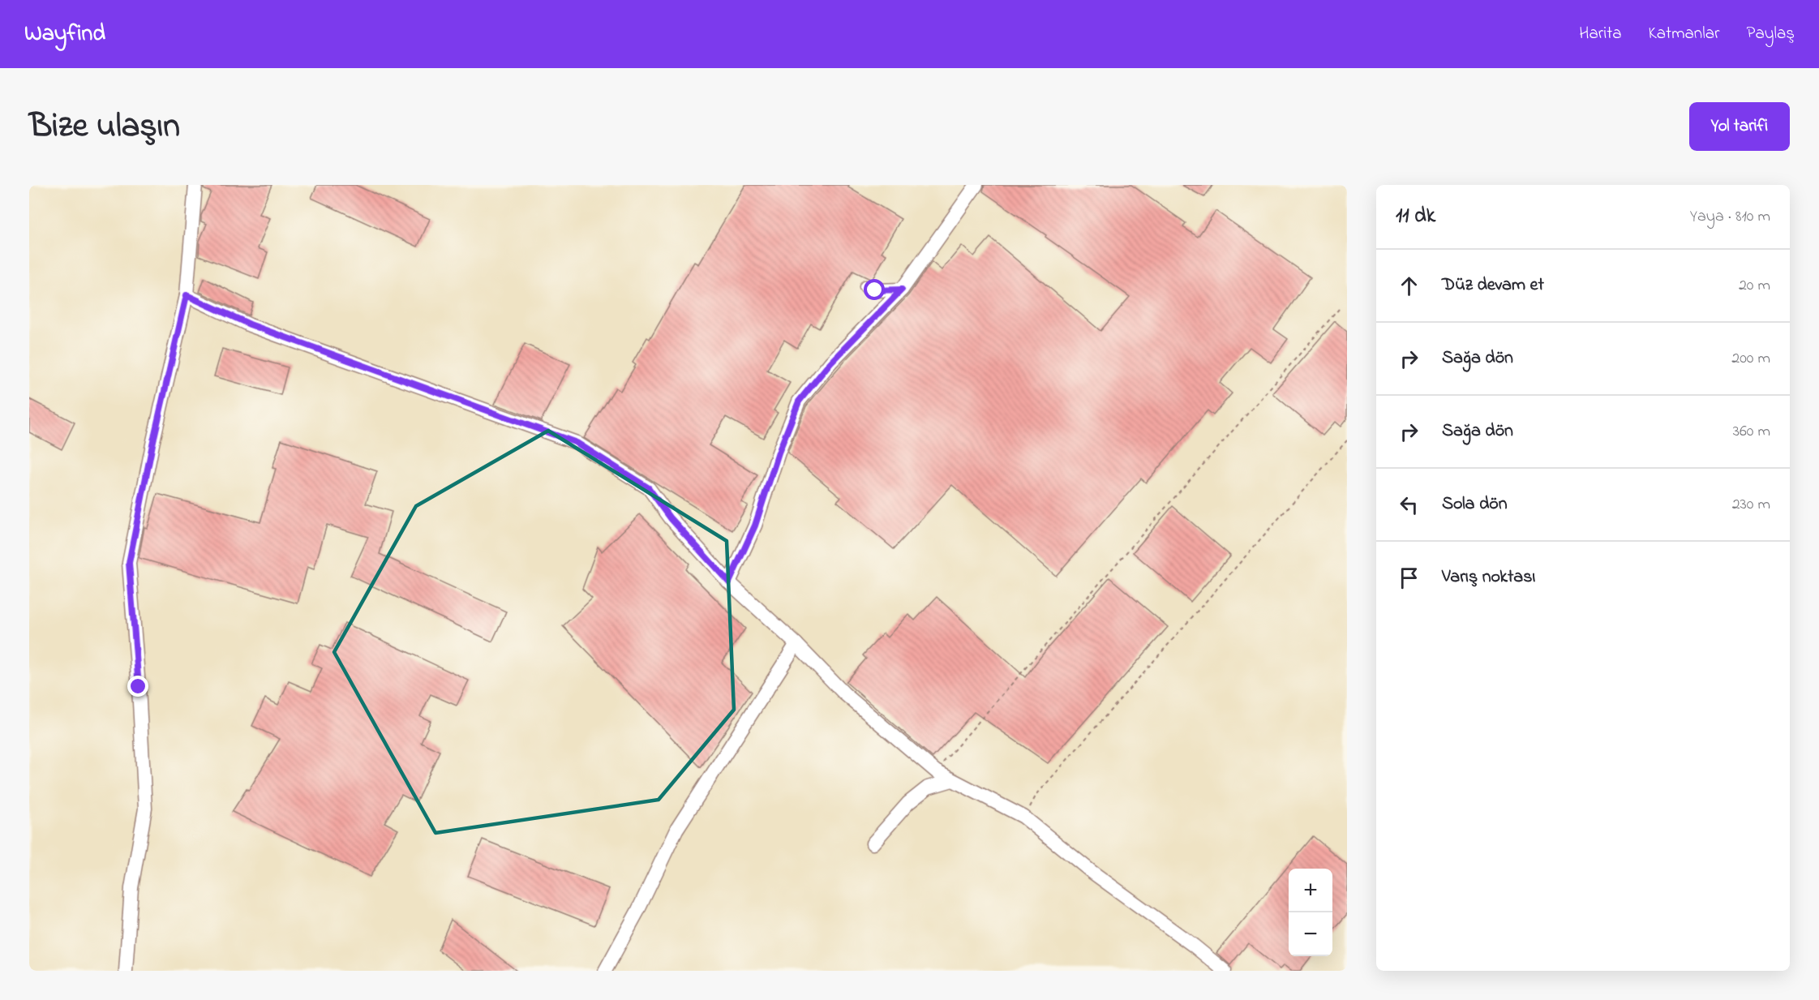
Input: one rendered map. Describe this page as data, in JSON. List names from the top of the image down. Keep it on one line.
{"page":{"header":"Wayfind","nav":["Harita","Katmanlar","Paylaş"],"title":"Bize ulaşın","buttons":"Yol tarifi","heading":["11 dk","Yaya · 810 m"],"list":[["Düz devam et","20 m"],["Sağa dön","200 m"],["Sağa dön","360 m"],["Sola dön","230 m"],"Varış noktası"],"map_buttons":["+","−"]}}
